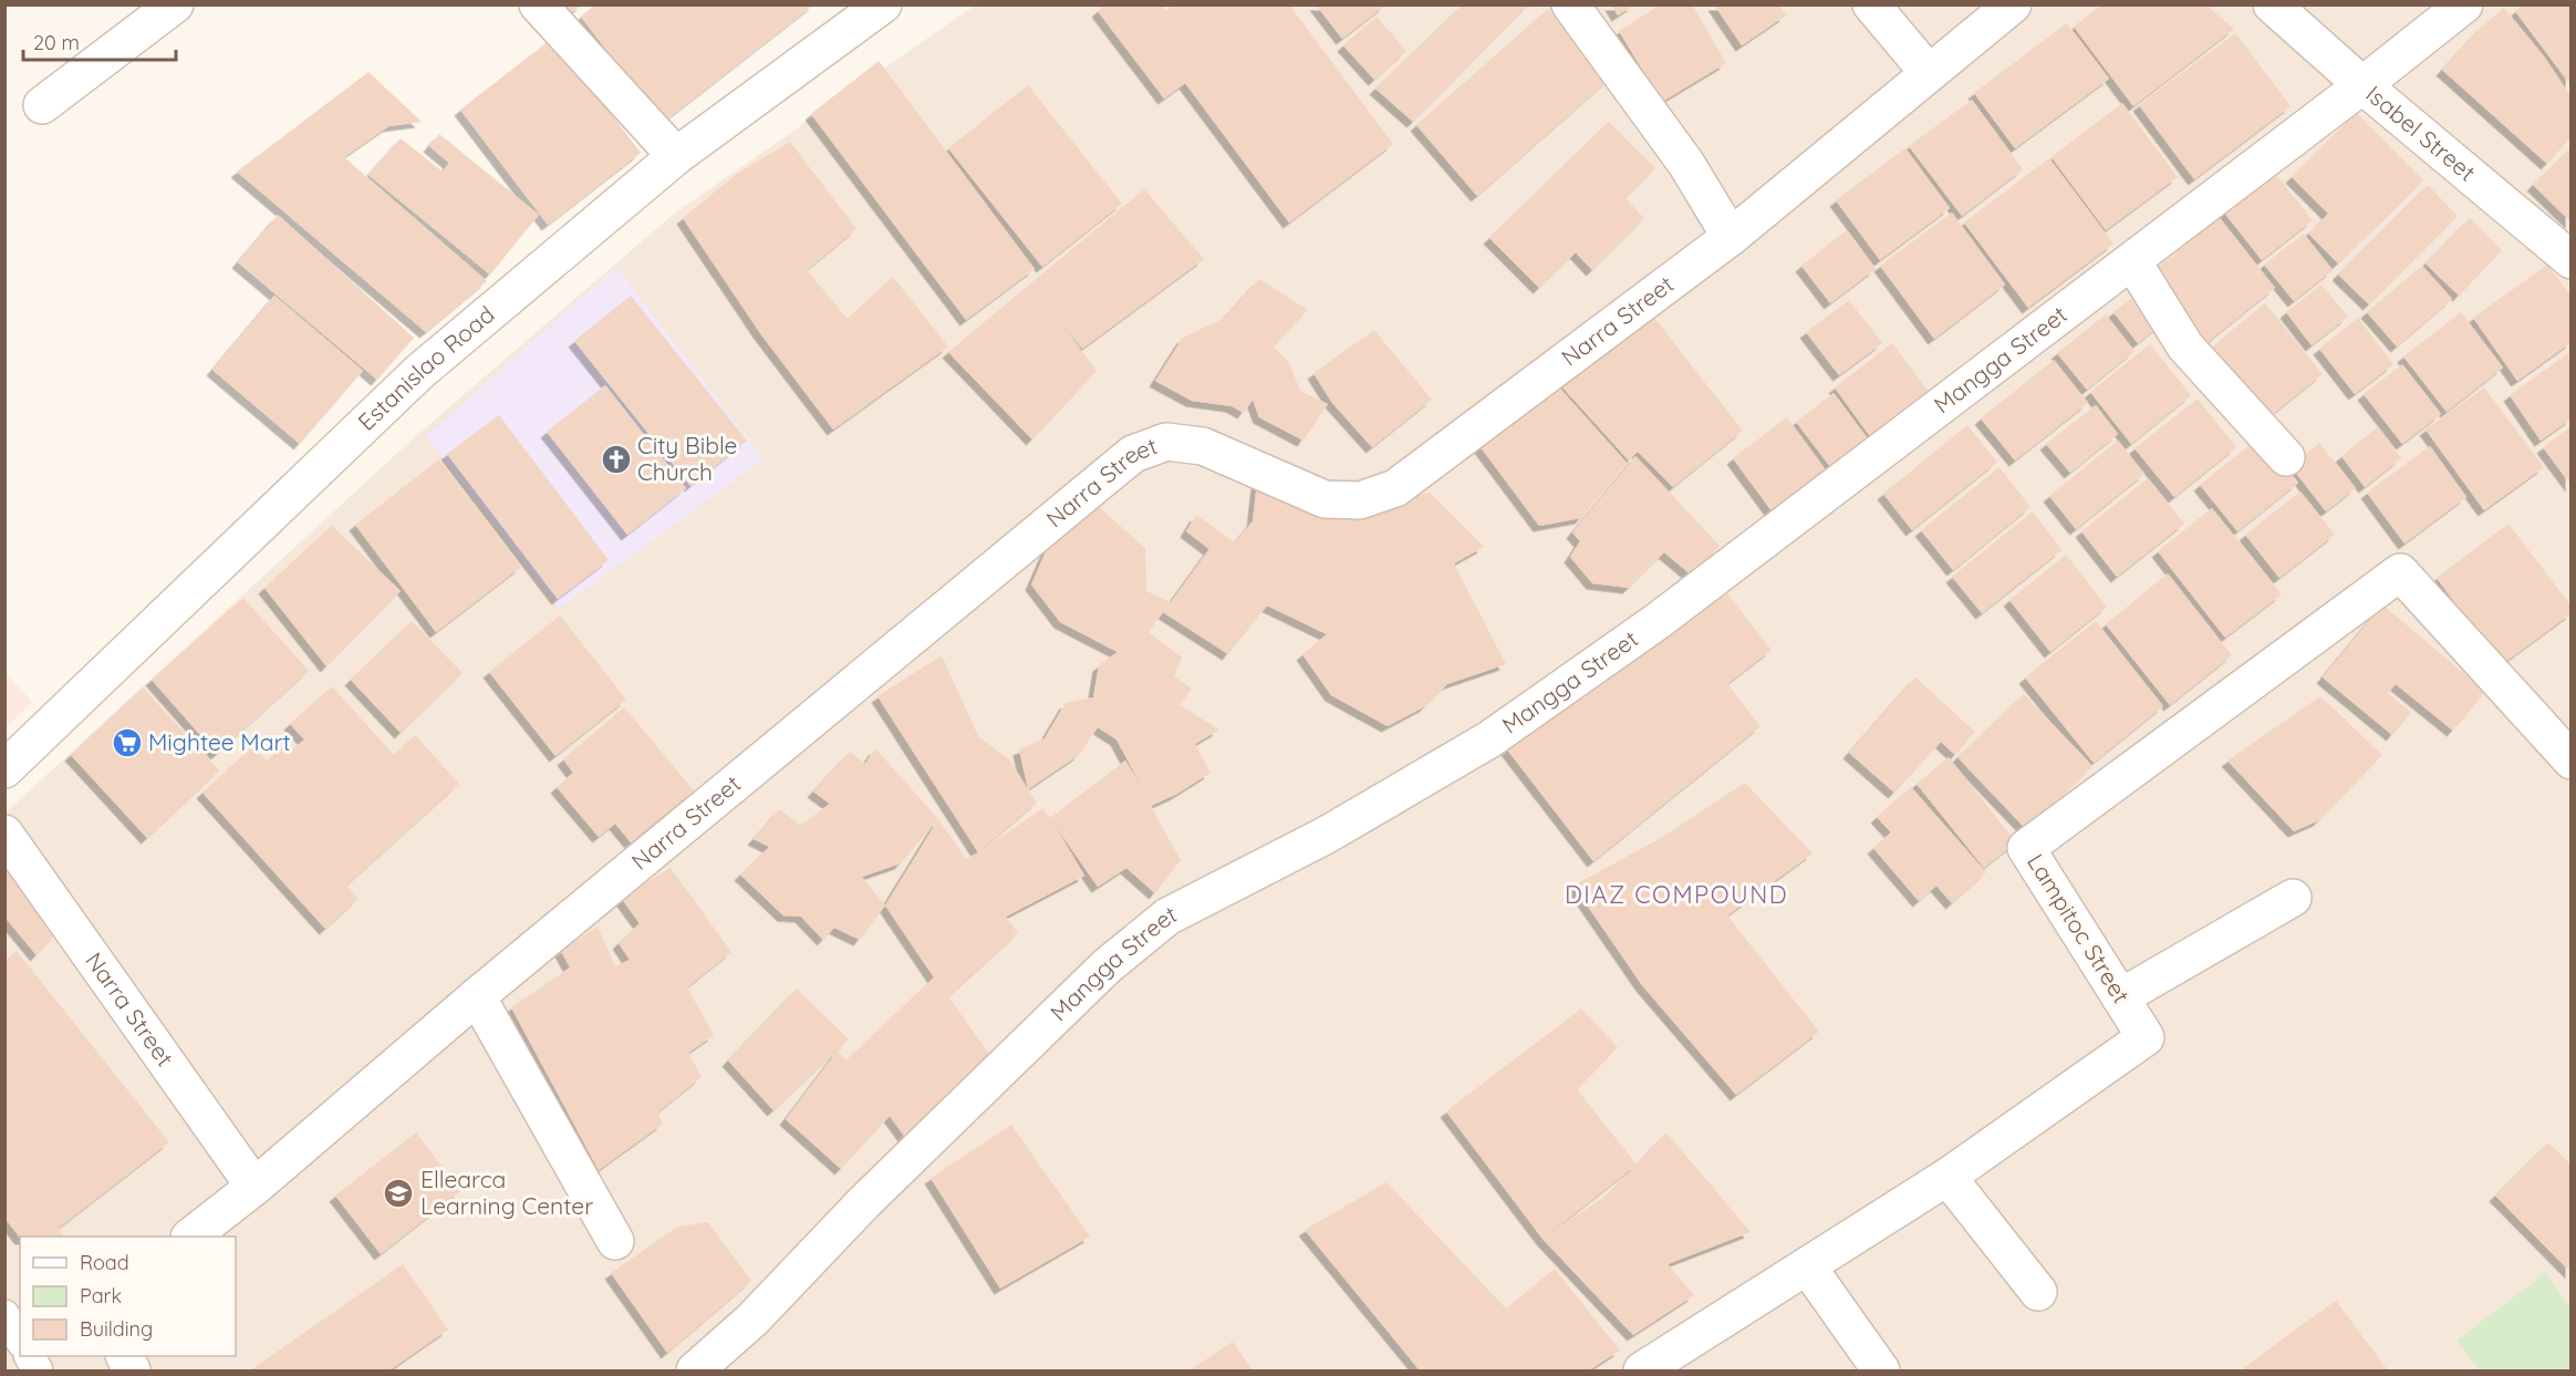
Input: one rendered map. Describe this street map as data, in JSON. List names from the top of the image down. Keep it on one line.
{"streets":{"street":["Isabel Street","Narra Street","Mangga Street","Estanislao Road","Lampitoc Street"]},"crossings":[["Isabel Street","Mangga Street"]],"districts":["DIAZ COMPOUND"],"places":{"church":["City Bible Church"],"supermarket":["Mightee Mart"],"school or university":["Ellearca Learning Center"]},"legend":["Road","Park","Building"],"scale_bar":"20 m"}
